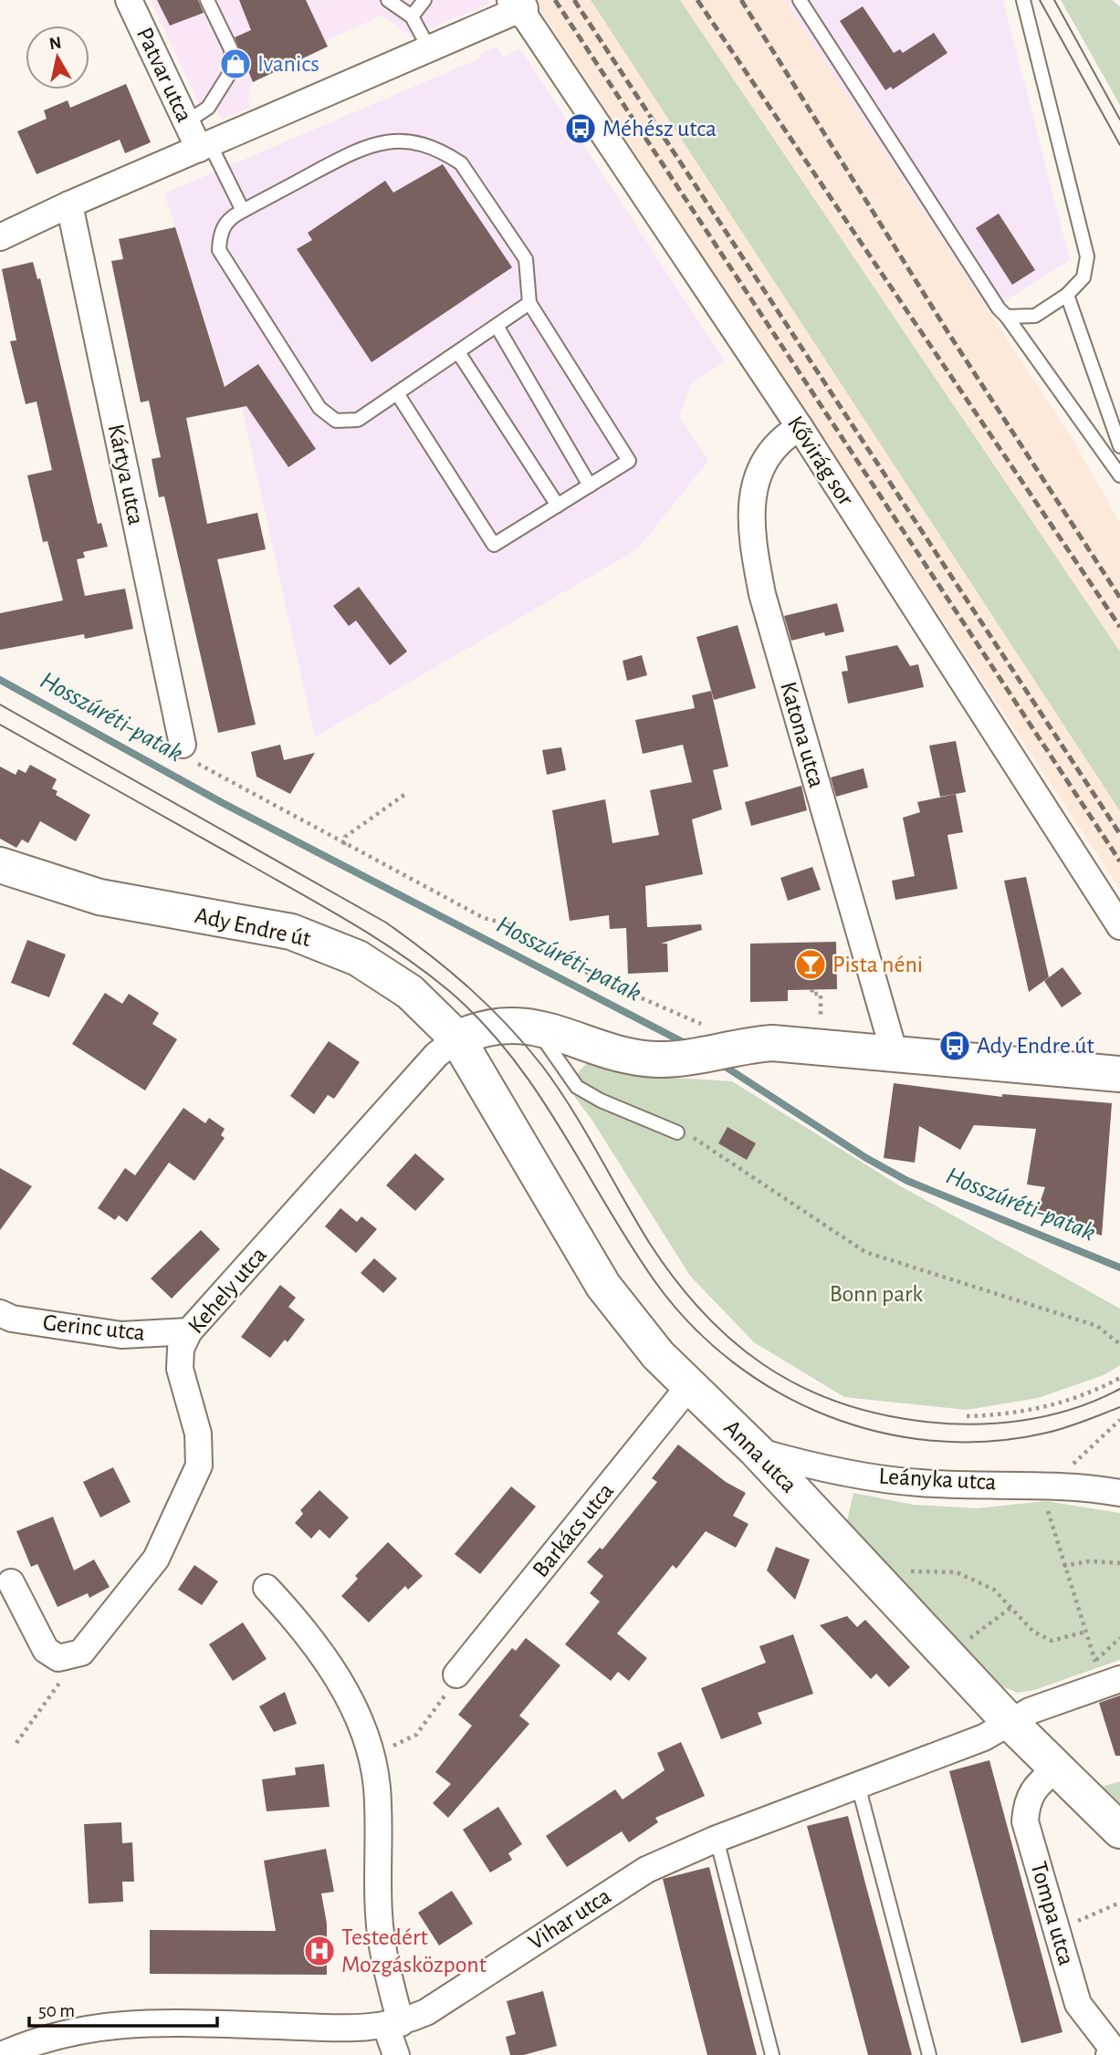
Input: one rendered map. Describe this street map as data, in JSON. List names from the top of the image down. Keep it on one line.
{"streets":{"street":["Patvar utca","Kővirág sor","Kártya utca","Katona utca","Ady Endre út","Kehely utca","Gerinc utca","Anna utca","Leányka utca","Barkács utca","Tompa utca","Vihar utca"]},"crossings":[["Kővirág sor","Katona utca"],["Ady Endre út","Kehely utca"],["Ady Endre út","Anna utca"],["Kehely utca","Gerinc utca"],["Kehely utca","Anna utca"],["Anna utca","Leányka utca"],["Anna utca","Barkács utca"],["Anna utca","Tompa utca"],["Anna utca","Vihar utca"]],"water":["Hosszúréti-patak"],"parks":["Bonn park"],"places":{"shop":["Ivanics"],"bus stop":["Méhész utca","Ady Endre út"],"bar":["Pista néni"],"hospital":["Testedért Mozgásközpont"]},"scale_bar":"50 m","north":"top"}
